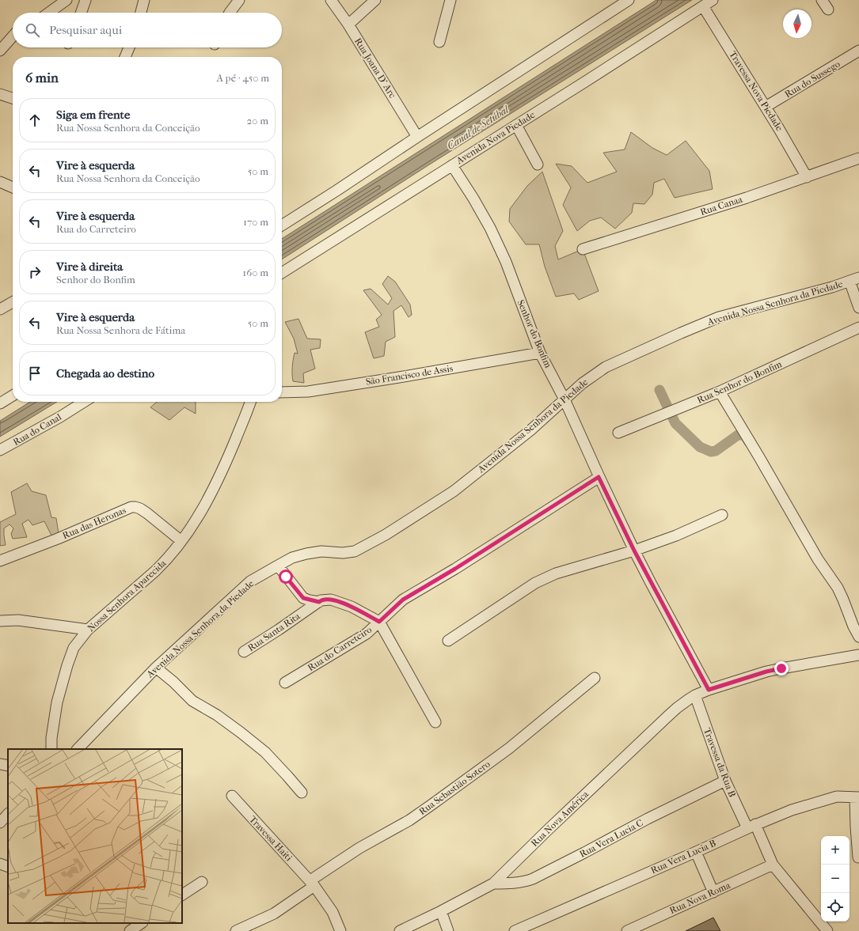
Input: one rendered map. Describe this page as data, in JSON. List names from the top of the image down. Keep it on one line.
{"streets":{"street":["Rua Joana D' Arc","Rua do Sussego","Travessa Nova Piedade","Avenida Nova Piedade","Rua Canaa","Avenida Nossa Senhora da Piedade","Senhor do Bonfim","São Francisco de Assis","Rua Senhor do Bonfim","Rua do Canal","Rua das Heronas","Nossa Senhora Aparecida","Rua Santa Rita","Rua do Carreteiro","Travessa da Rua B","Rua Sebastião Sotero","Rua Nova América","Travessa Haiti","Rua Vera Lucia C","Rua Vera Lucia B","Rua Nova Roma"]},"crossings":[["Rua do Sussego","Travessa Nova Piedade"],["Travessa Nova Piedade","Avenida Nova Piedade"],["Travessa Nova Piedade","Rua Canaa"],["Avenida Nova Piedade","Senhor do Bonfim"],["Avenida Nossa Senhora da Piedade","Senhor do Bonfim"],["Senhor do Bonfim","São Francisco de Assis"],["Senhor do Bonfim","Rua do Carreteiro"],["Senhor do Bonfim","Rua Nova América"],["Rua das Heronas","Nossa Senhora Aparecida"],["Travessa da Rua B","Rua Nova América"],["Travessa da Rua B","Rua Vera Lucia C"],["Travessa da Rua B","Rua Vera Lucia B"],["Travessa da Rua B","Rua Nova Roma"],["Rua Sebastião Sotero","Travessa Haiti"],["Rua Nova América","Rua Vera Lucia C"]],"water":["Canal de Setúbal"],"north":"bottom","page":{"search":"Pesquisar aqui","heading":["6 min","A pé · 450 m"],"list":[["Siga em frente","Rua Nossa Senhora da Conceição","20 m"],["Vire à esquerda","Rua Nossa Senhora da Conceição","50 m"],["Vire à esquerda","Rua do Carreteiro","170 m"],["Vire à direita","Senhor do Bonfim","160 m"],["Vire à esquerda","Rua Nossa Senhora de Fátima","50 m"],"Chegada ao destino"],"map_buttons":["+","−"]}}
